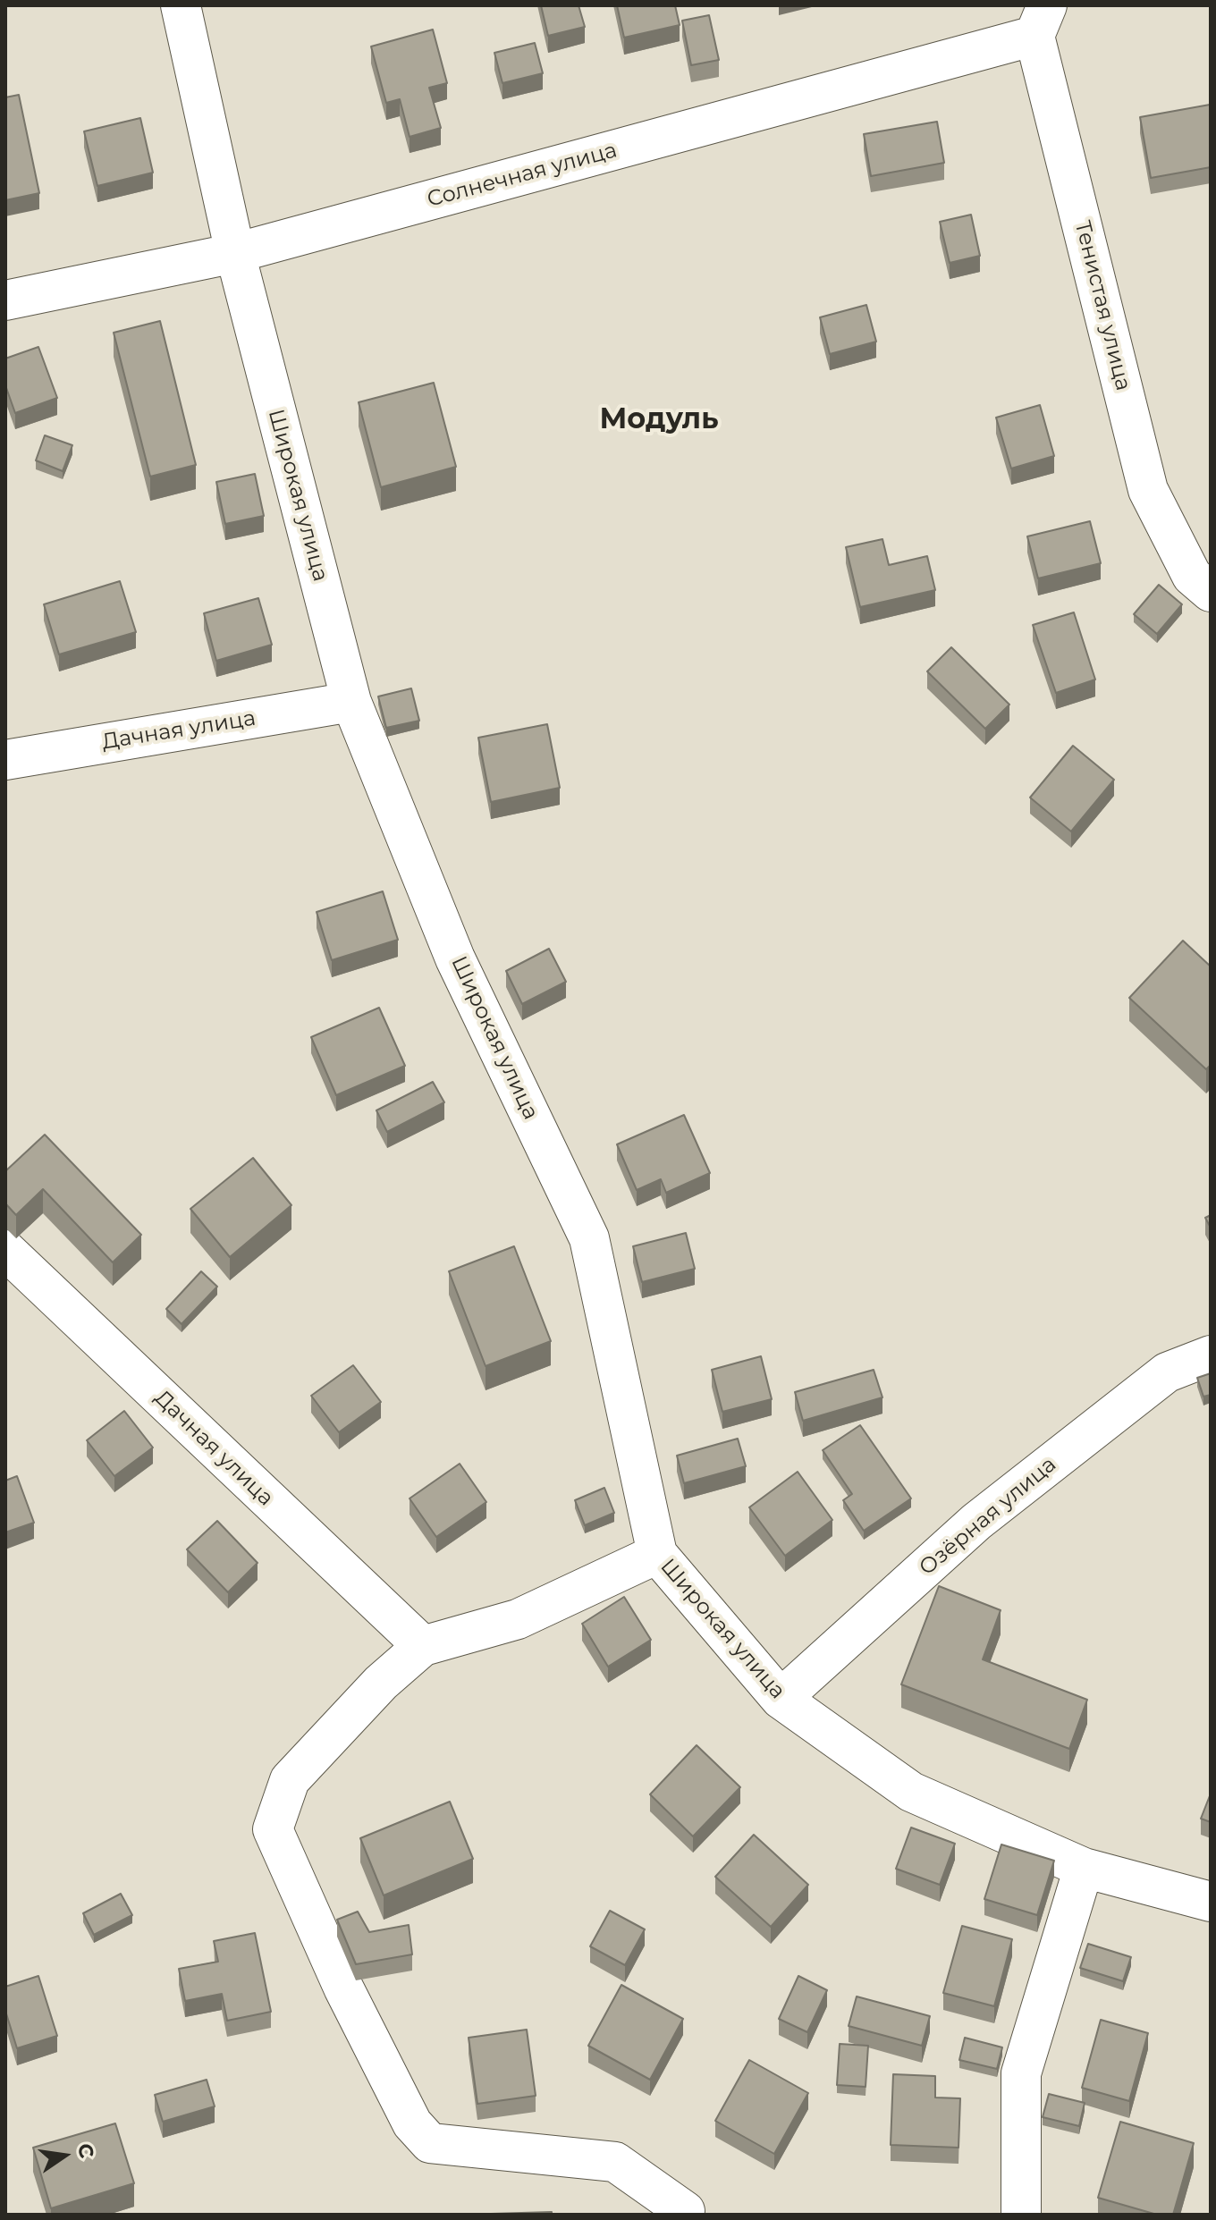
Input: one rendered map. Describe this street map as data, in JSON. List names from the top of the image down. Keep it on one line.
{"streets":{"street":["Солнечная улица","Тенистая улица","Широкая улица","Дачная улица","Озёрная улица"]},"crossings":[["Солнечная улица","Тенистая улица"],["Солнечная улица","Широкая улица"],["Широкая улица","Дачная улица"],["Широкая улица","Озёрная улица"]],"districts":["Модуль"],"north":"right"}
